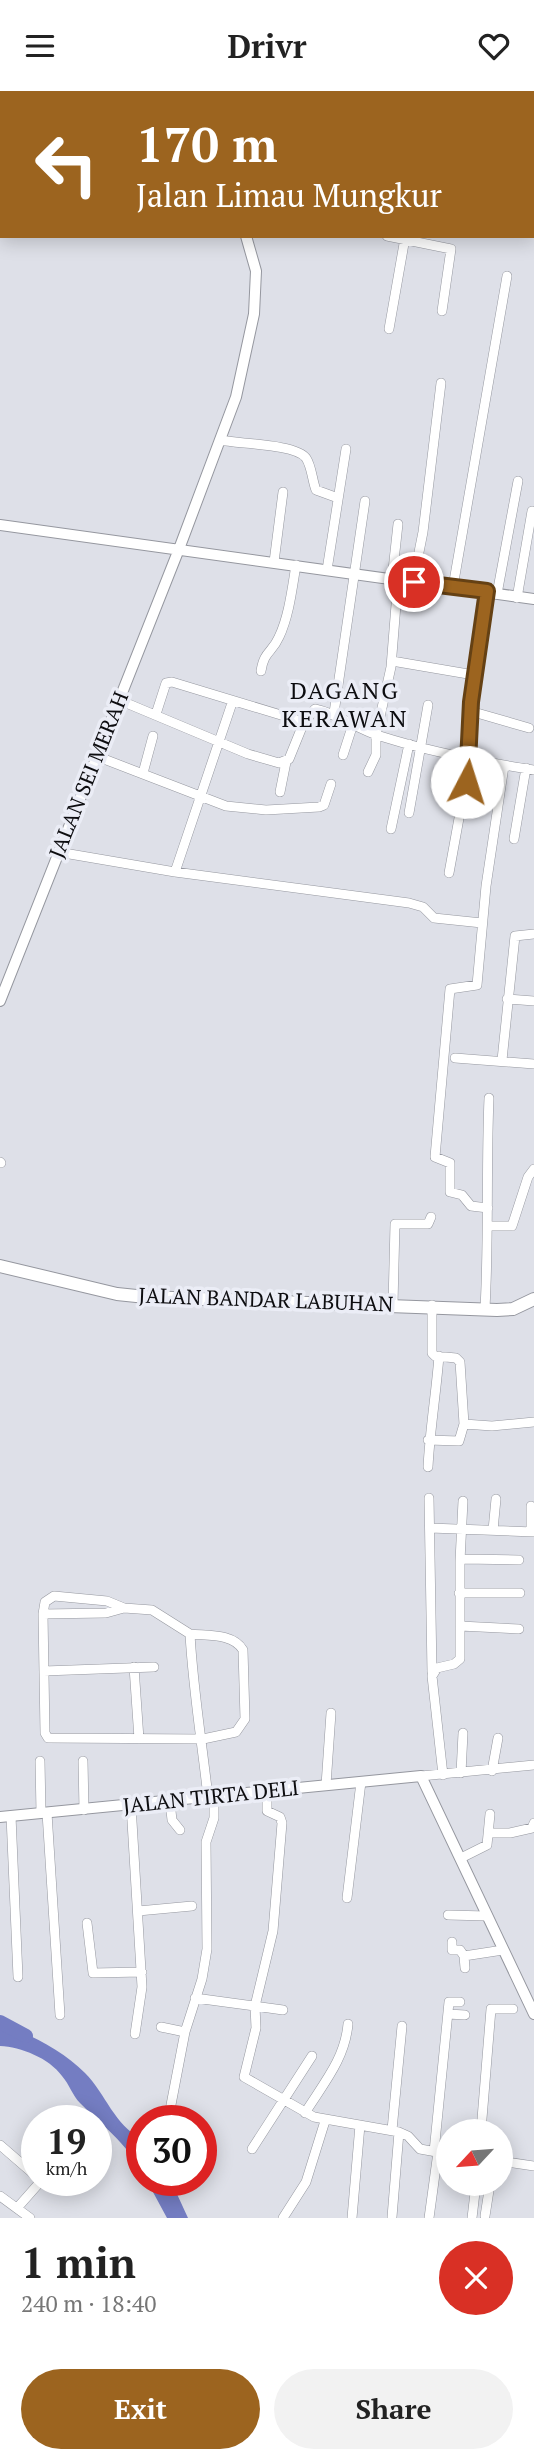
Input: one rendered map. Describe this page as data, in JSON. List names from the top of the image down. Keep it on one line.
{"streets":{"main road":["JALAN BANDAR LABUHAN"],"street":["JALAN SEI MERAH","JALAN TIRTA DELI"]},"districts":["DAGANG KERAWAN"],"north":"bottom left","page":{"header":"Drivr","turn":["170 m","Jalan Limau Mungkur"],"speed":"19 km/h","limit":"30","heading":["1 min","240 m · 18:40"],"buttons":["Exit","Share"]}}
